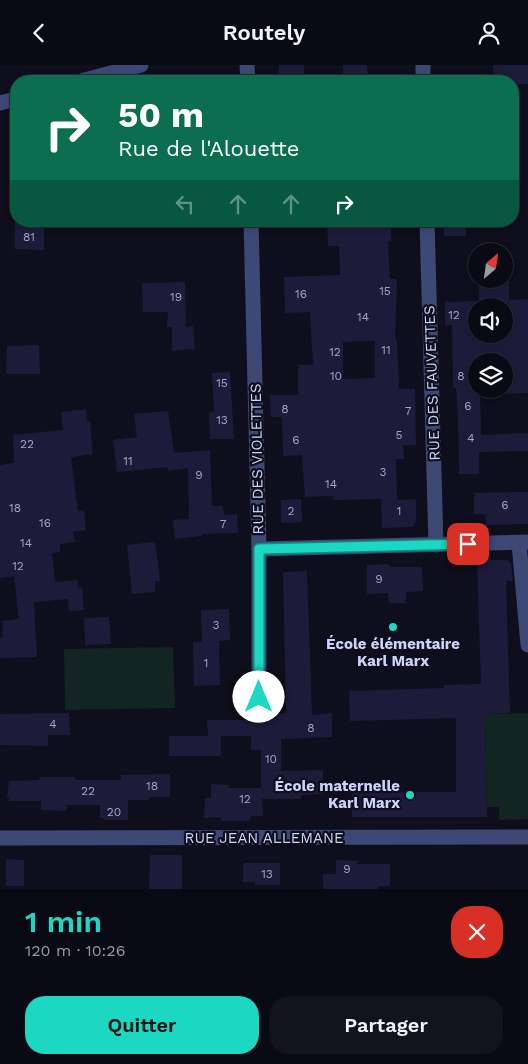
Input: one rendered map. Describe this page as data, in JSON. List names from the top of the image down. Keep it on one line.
{"streets":{"street":["RUE DES FAUVETTES","RUE DES VIOLETTES","RUE JEAN ALLEMANE"]},"places":["École élémentaire Karl Marx","École maternelle Karl Marx"],"house_numbers":["81","15","16","19","12","14","11","12","10","8","15","6","8","7","13","5","4","6","22","11","3","9","14","6","18","2","1","16","7","14","12","9","3","1","4","8","10","18","22","12","20","9","13"],"north":"top right","page":{"header":"Routely","turn":["50 m","Rue de l'Alouette"],"heading":["1 min","120 m · 10:26"],"buttons":["Quitter","Partager"]}}
